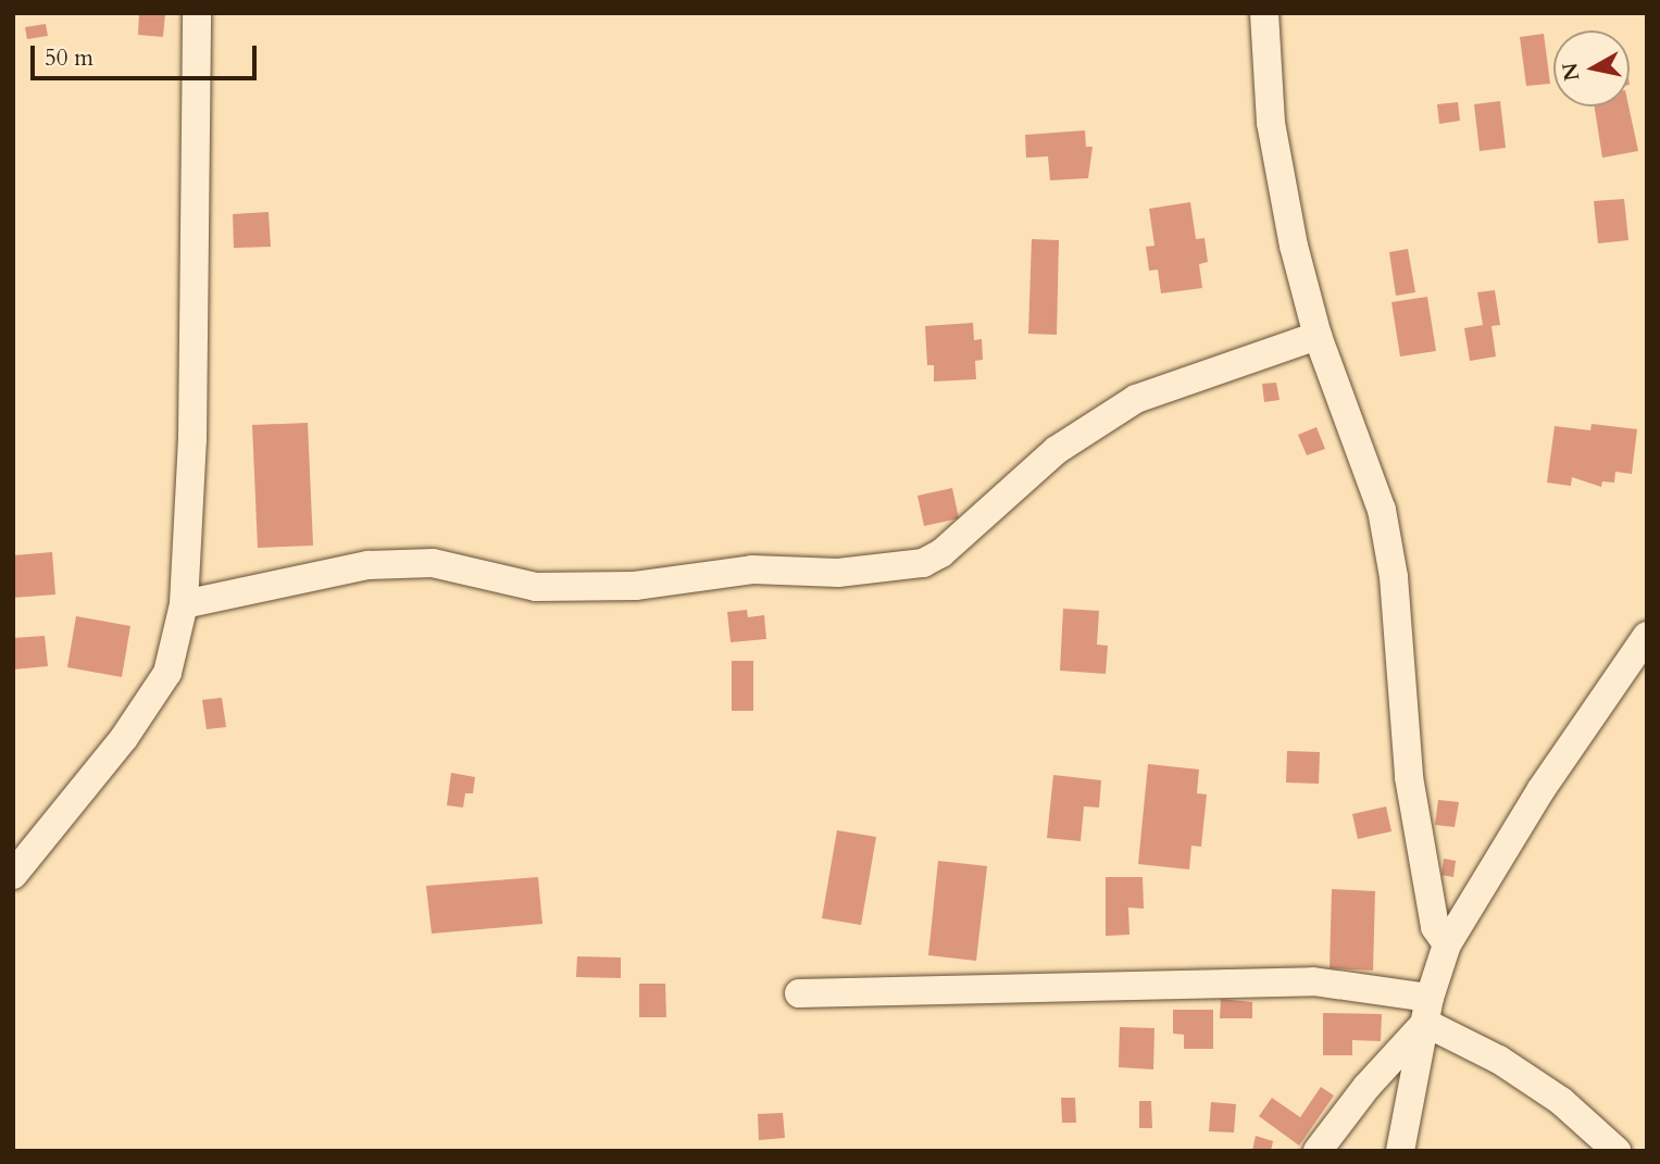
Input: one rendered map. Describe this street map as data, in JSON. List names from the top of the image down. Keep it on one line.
{"scale_bar":"50 m","north":"left"}
